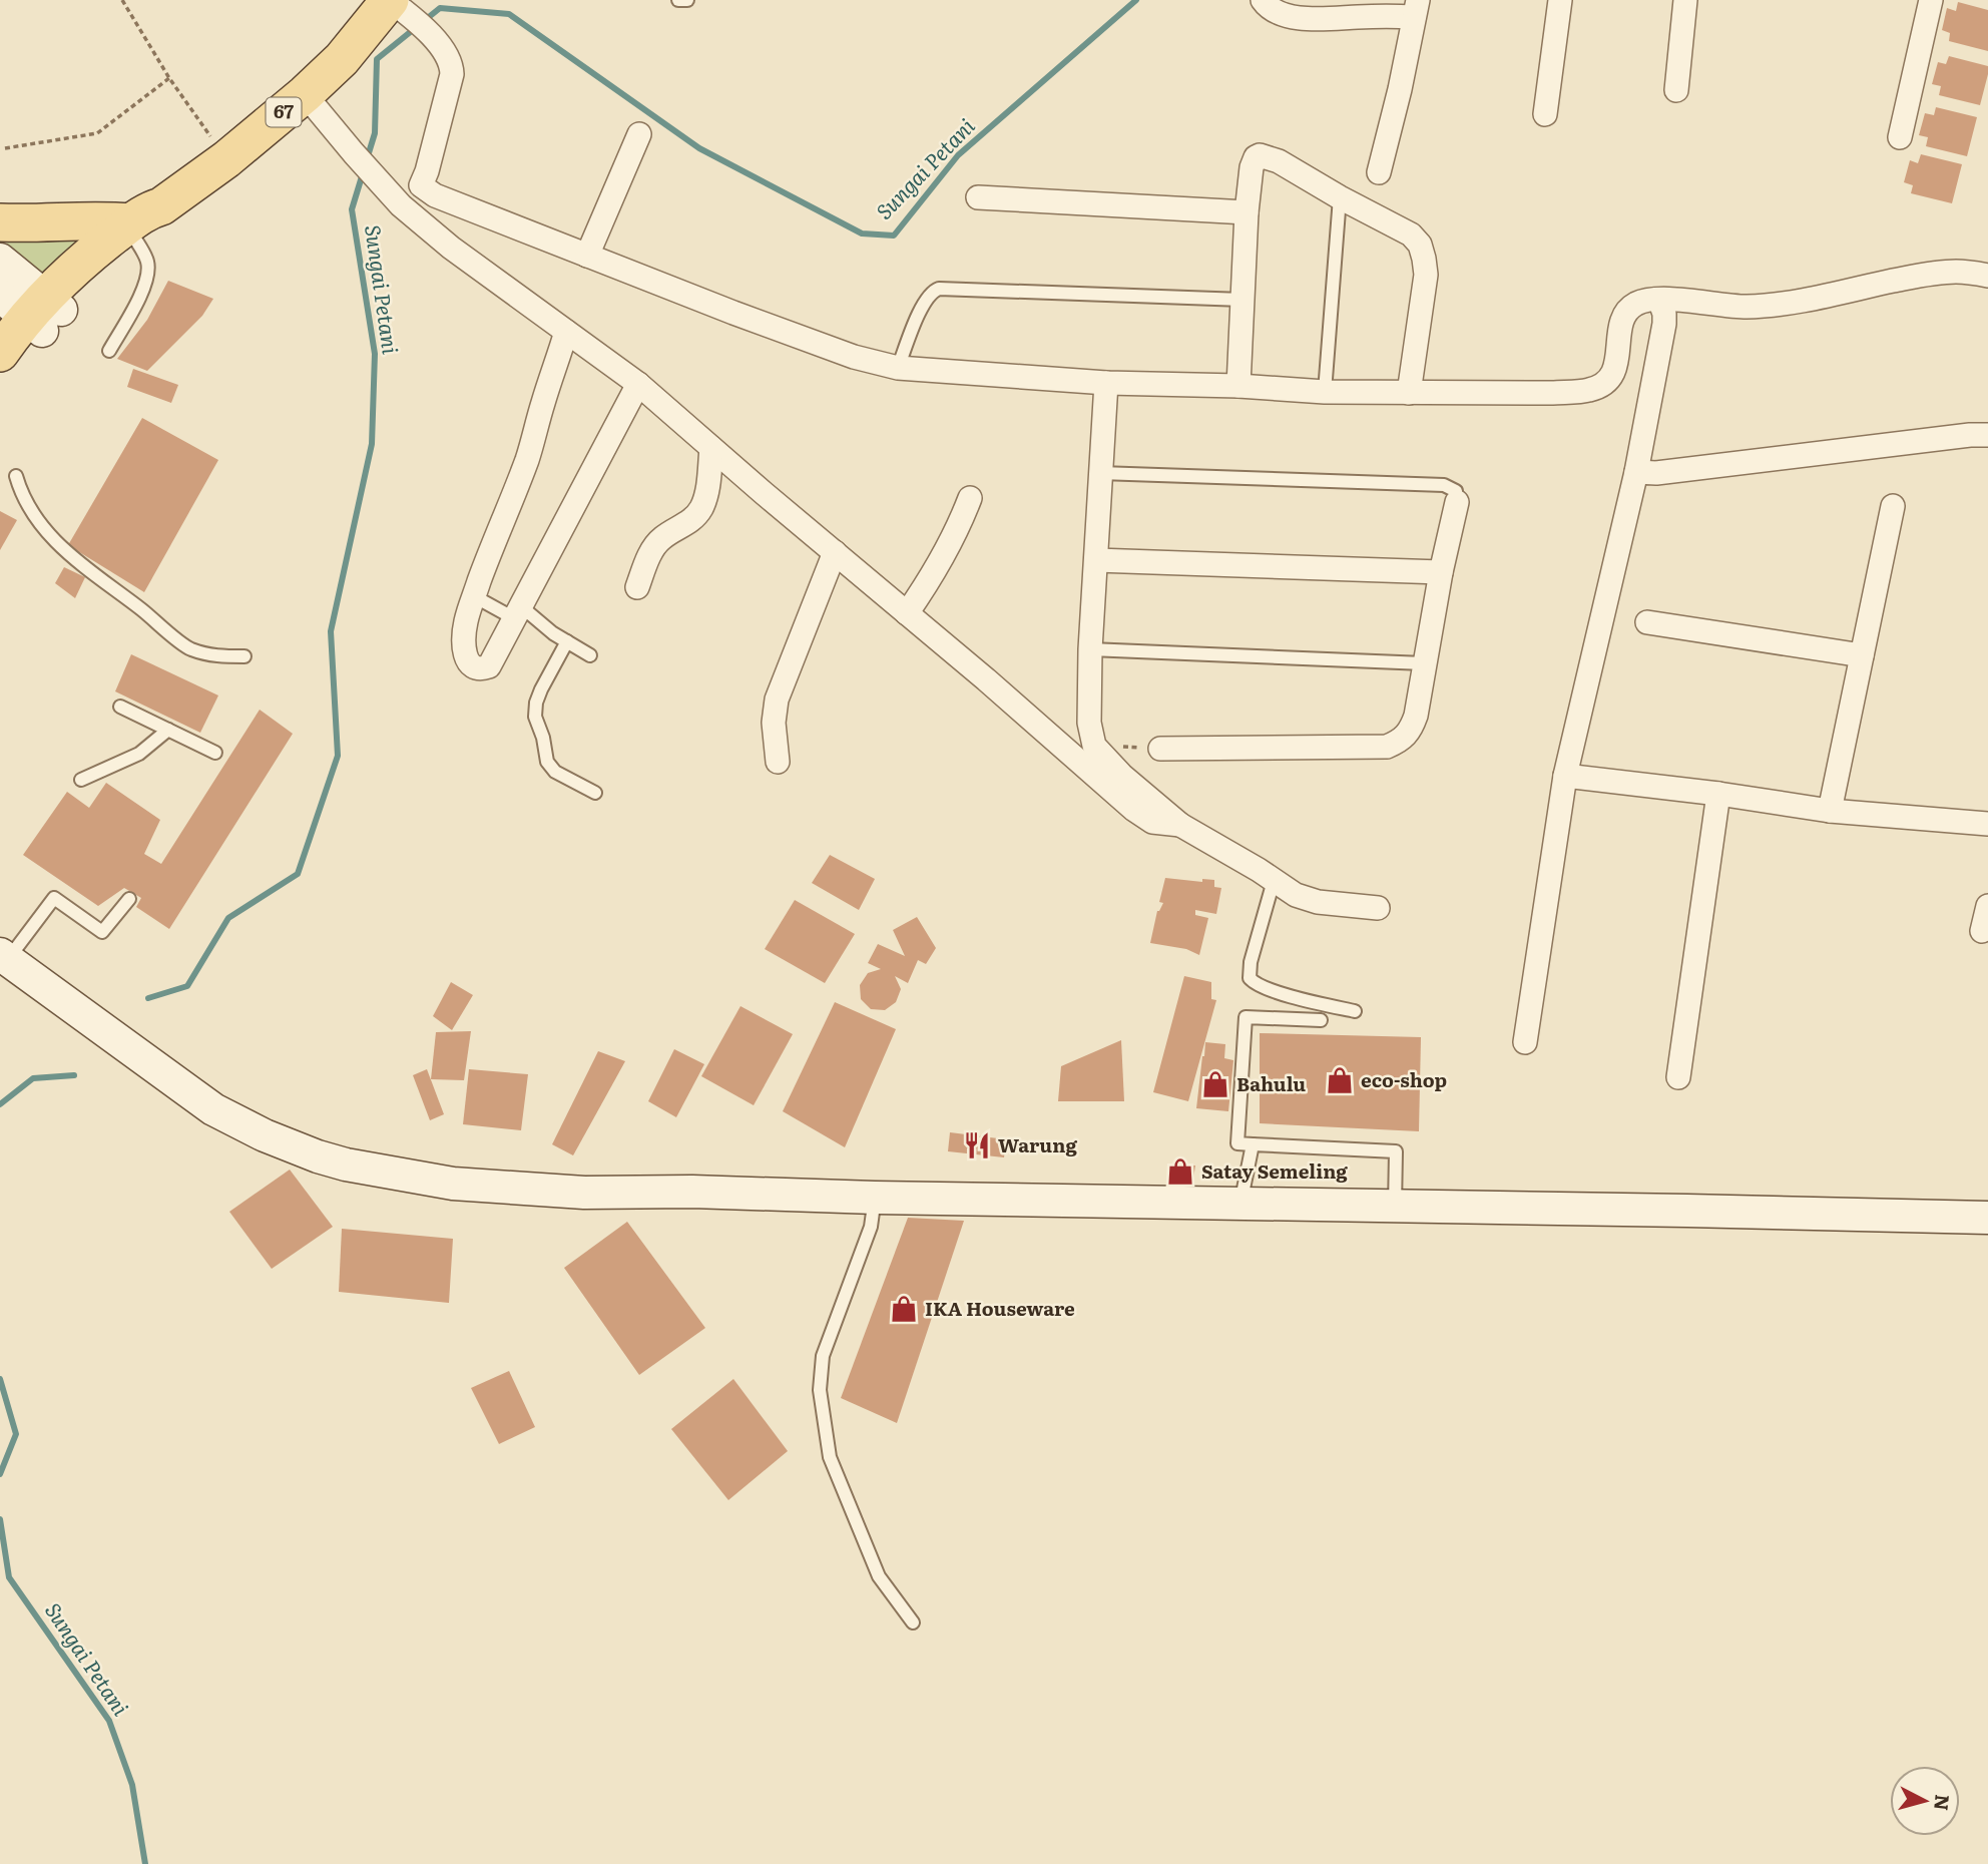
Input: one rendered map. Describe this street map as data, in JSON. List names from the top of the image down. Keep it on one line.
{"streets":{"main road":["67"]},"water":["Sungai Petani"],"places":{"shop":["eco-shop","Bahulu","Satay Semeling","IKA Houseware"],"restaurant":["Warung"]},"north":"right"}
